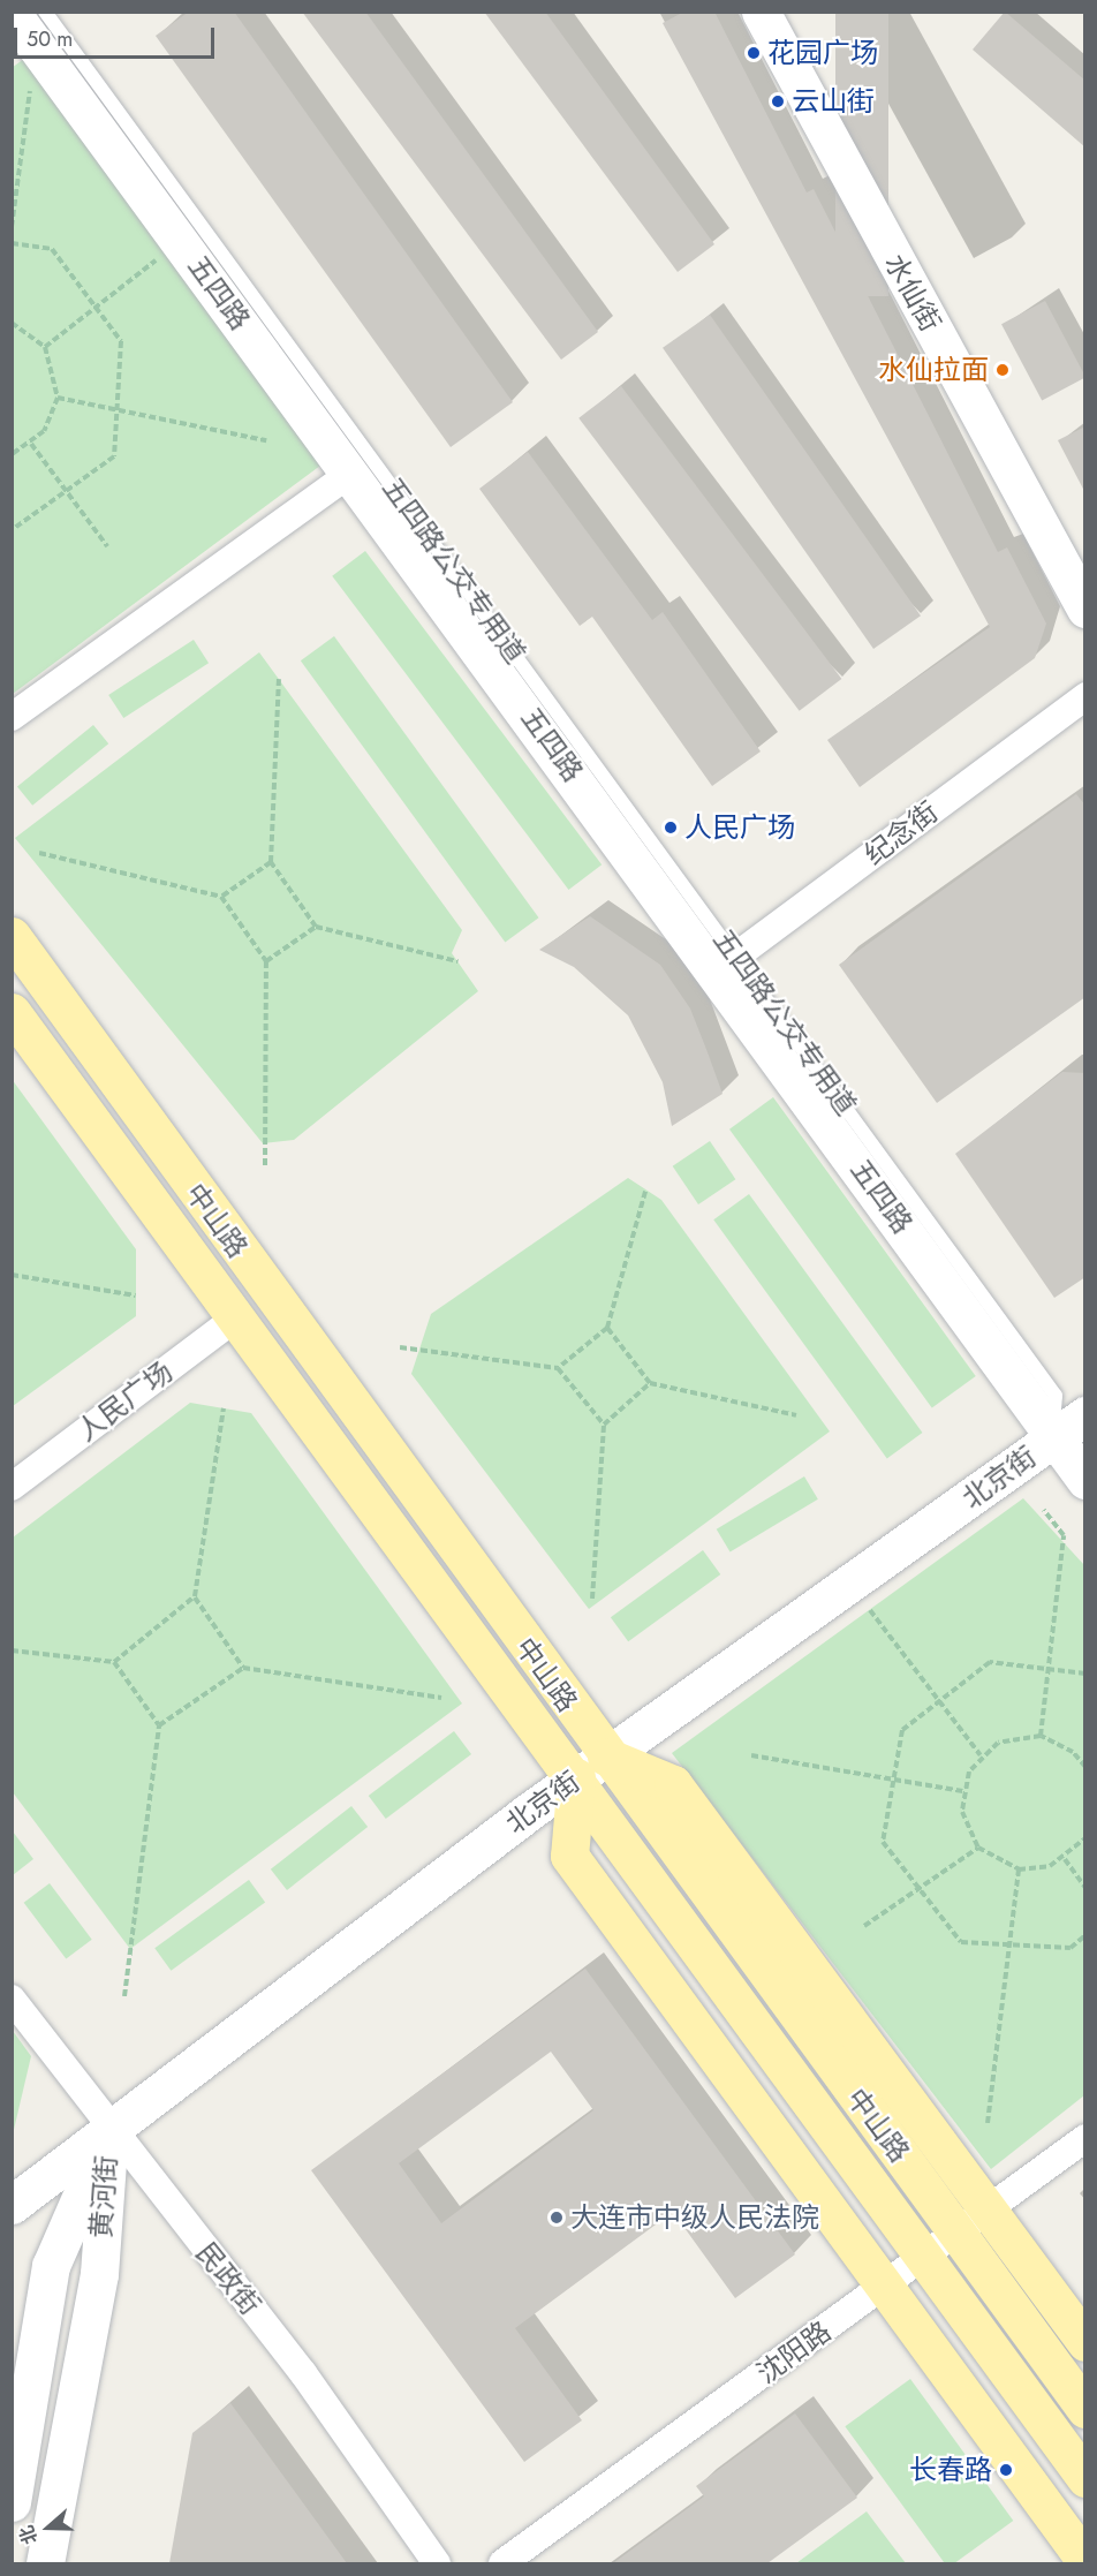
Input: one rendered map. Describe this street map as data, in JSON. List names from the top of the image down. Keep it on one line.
{"streets":{"main road":["五四路","水仙街","中山路","北京街","黄河街"],"street":["纪念街","人民广场","民政街","沈阳路"],"lane":["五四路公交专用道"]},"crossings":[["五四路","五四路公交专用道"],["五四路","纪念街"],["五四路","北京街"],["五四路公交专用道","纪念街"],["中山路","人民广场"],["中山路","北京街"],["中山路","沈阳路"],["北京街","黄河街"],["北京街","民政街"],["黄河街","民政街"]],"places":["花园广场","云山街","水仙拉面","人民广场","大连市中级人民法院","长春路"],"scale_bar":"50 m","north":"left"}
